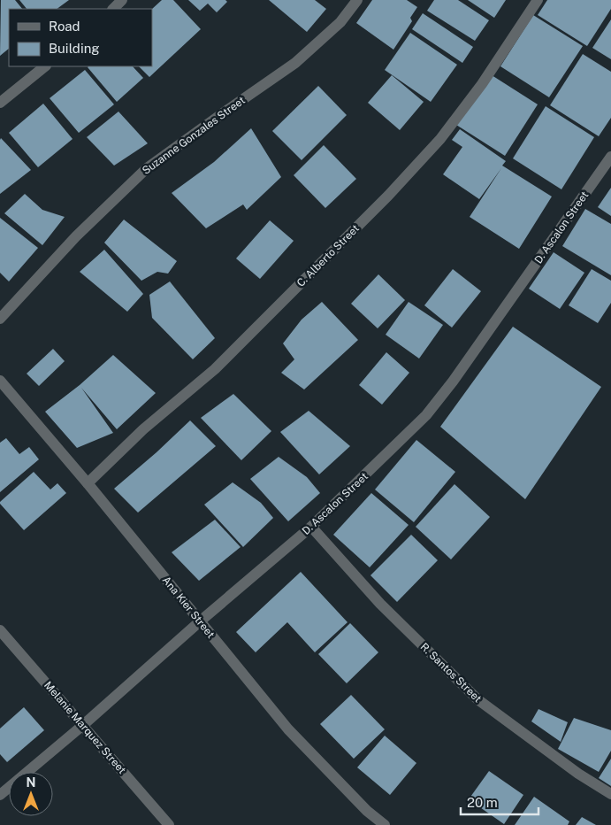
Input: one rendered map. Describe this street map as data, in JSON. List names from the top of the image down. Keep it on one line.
{"streets":{"street":["Suzanne Gonzales Street","D. Ascalon Street","C. Alberto Street","Ana Kier Street","R. Santos Street","Melanie Marquez Street"]},"crossings":[["D. Ascalon Street","Ana Kier Street"],["D. Ascalon Street","R. Santos Street"],["D. Ascalon Street","Melanie Marquez Street"],["C. Alberto Street","Ana Kier Street"]],"legend":["Road","Building"],"scale_bar":"20 m","north":"top"}
